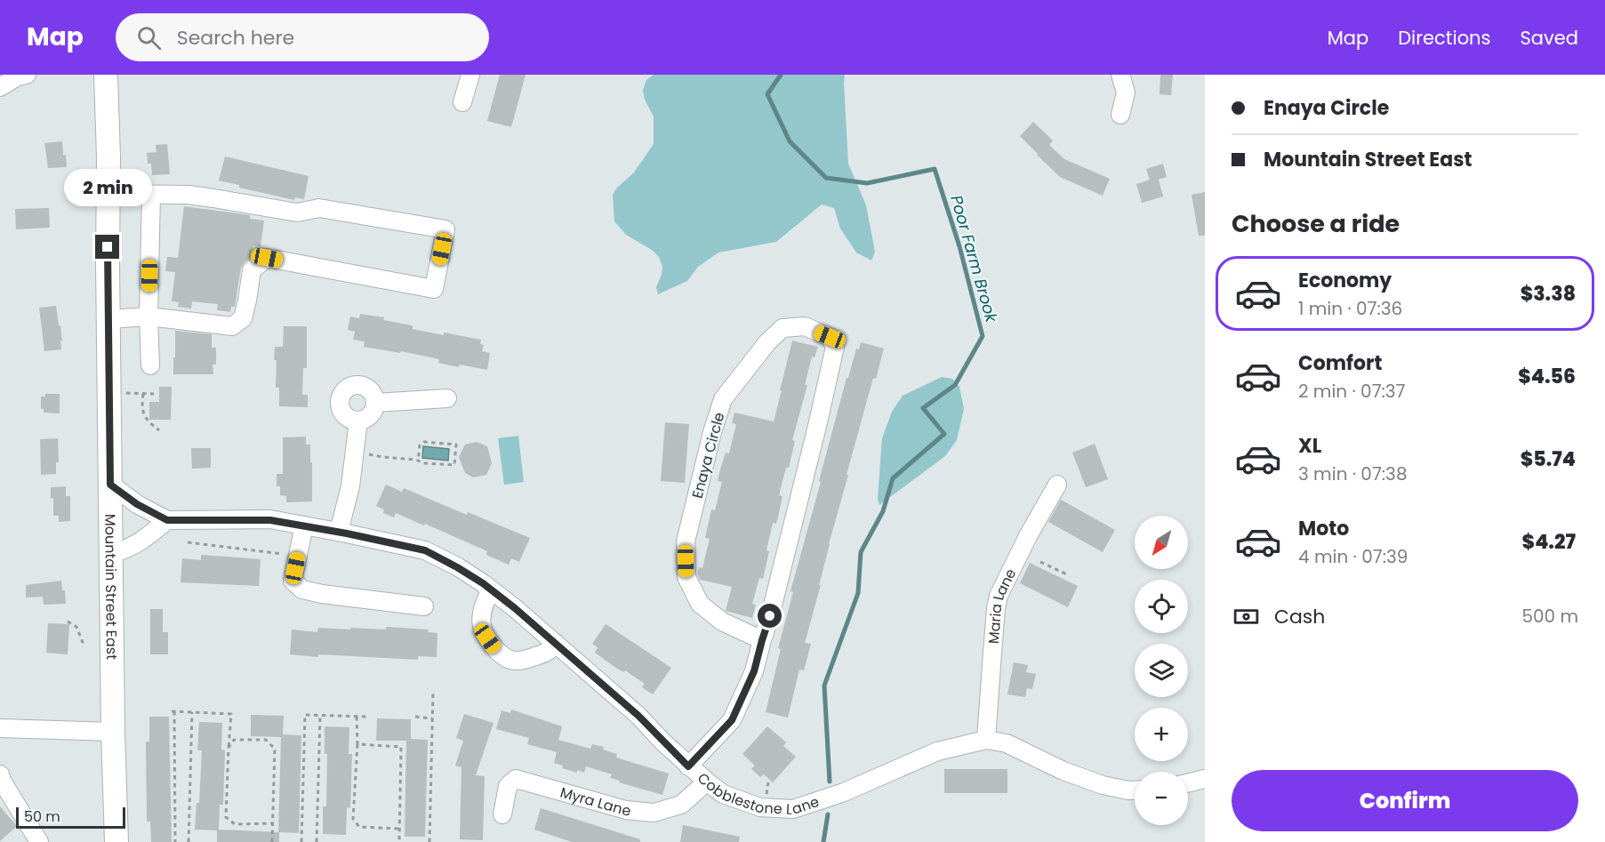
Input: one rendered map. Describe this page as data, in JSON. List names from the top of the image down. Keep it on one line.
{"streets":{"main road":["Mountain Street East"],"street":["Enaya Circle","Maria Lane","Cobblestone Lane","Myra Lane"]},"crossings":[["Enaya Circle","Cobblestone Lane"],["Mountain Street East","Cobblestone Lane"],["Maria Lane","Cobblestone Lane"],["Cobblestone Lane","Myra Lane"]],"water":["Poor Farm Brook"],"scale_bar":"50 m","north":"bottom left","page":{"header":"Map","search":"Search here","nav":["Map","Directions","Saved"],"banner":["Enaya Circle","Mountain Street East"],"bubble":"2 min","heading":"Choose a ride","list":[{"name":"Economy","note":"1 min · 07:36","value":"$3.38"},{"name":"Comfort","note":"2 min · 07:37","value":"$4.56"},{"name":"XL","note":"3 min · 07:38","value":"$5.74"},{"name":"Moto","note":"4 min · 07:39","value":"$4.27"}],"map_buttons":["+","−"],"pay":["Cash","500 m"],"buttons":"Confirm","scale":"50 m"}}
